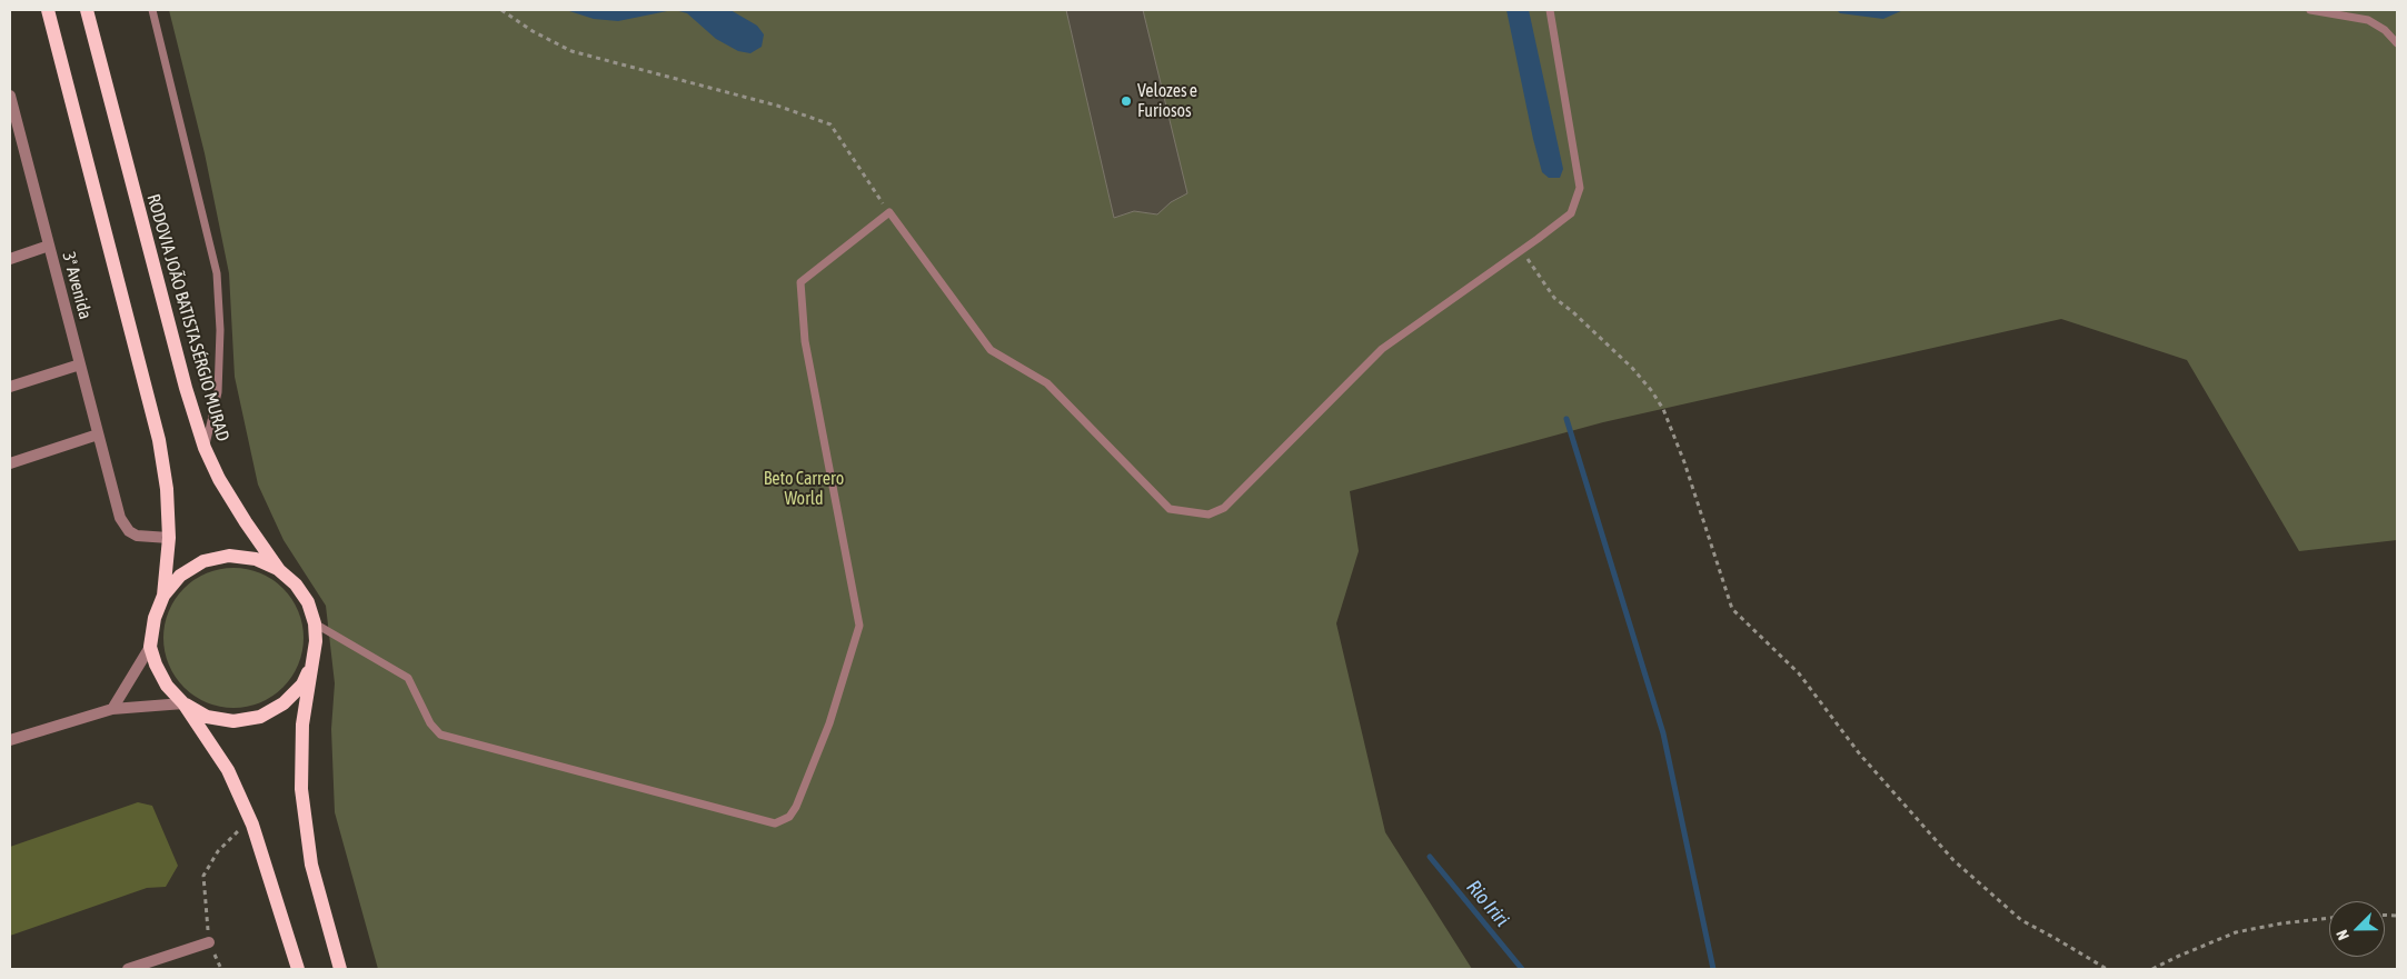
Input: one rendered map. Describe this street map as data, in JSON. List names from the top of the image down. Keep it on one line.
{"streets":{"main road":["RODOVIA JOÃO BATISTA SÉRGIO MURAD"],"street":["3ª Avenida"]},"water":["Rio Iriri"],"parks":["Beto Carrero World"],"places":["Velozes e Furiosos"],"north":"bottom left"}
